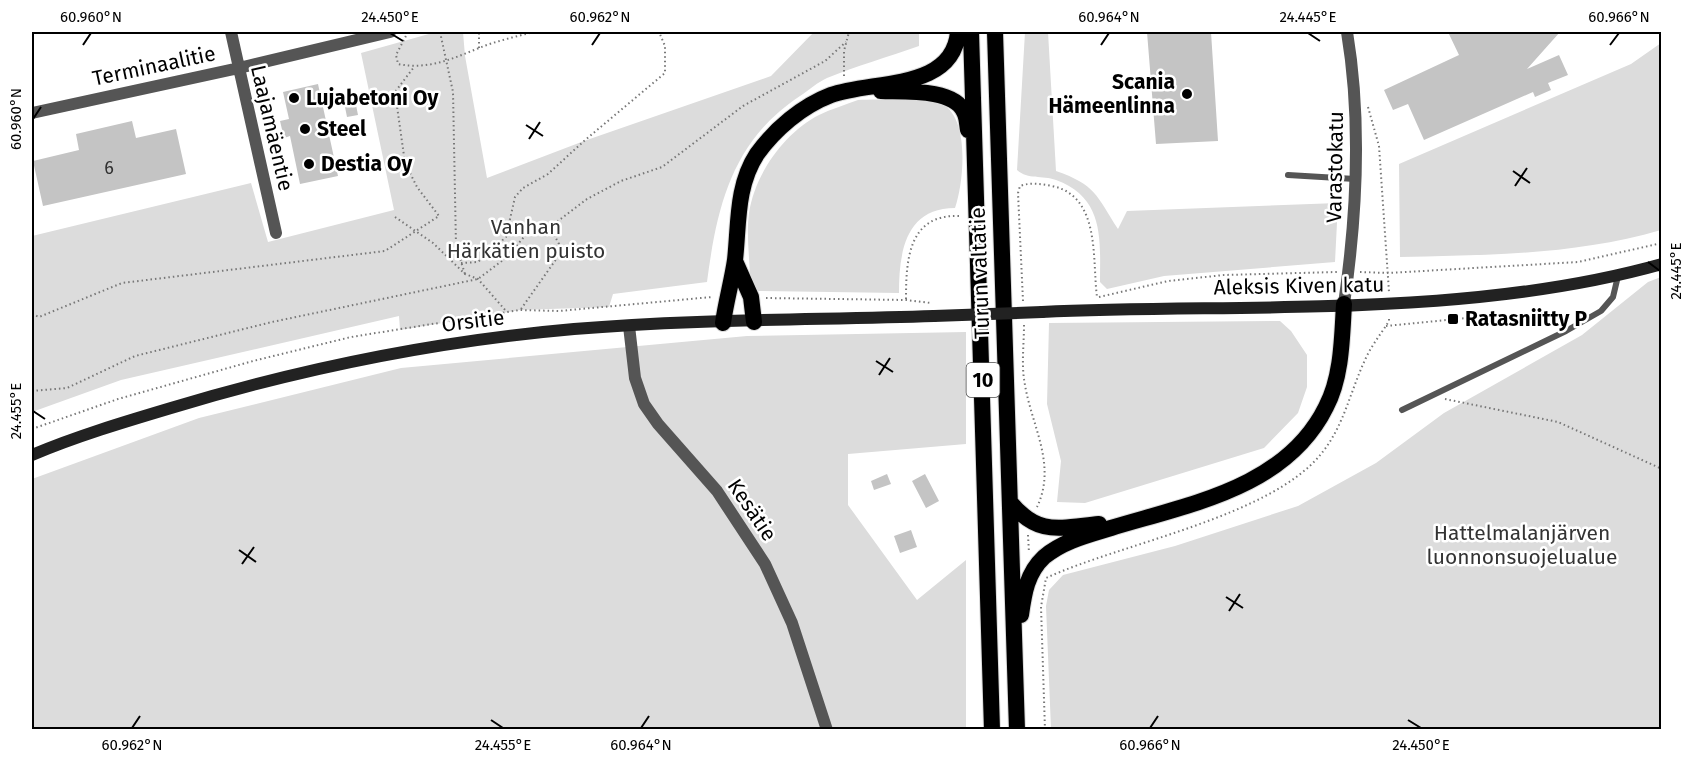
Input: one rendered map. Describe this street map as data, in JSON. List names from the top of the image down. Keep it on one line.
{"streets":{"highway":["Turun valtatie","10"],"main road":["Aleksis Kiven katu","Orsitie"],"street":["Terminaalitie","Laajamäentie","Varastokatu","Kesätie"]},"crossings":[["Terminaalitie","Laajamäentie"],["Varastokatu","Aleksis Kiven katu"],["Aleksis Kiven katu","Orsitie"],["Orsitie","Kesätie"]],"parks":["Vanhan Härkätien puisto","Hattelmalanjärven luonnonsuojelualue"],"places":{"other":["Scania Hämeenlinna","Lujabetoni Oy","Steel","Destia Oy"],"transit":["Ratasniitty P"]},"house_numbers":["6"],"coordinates":["60.960°N","24.450°E","60.962°N","60.964°N","24.445°E","60.966°N","24.455°E"]}
